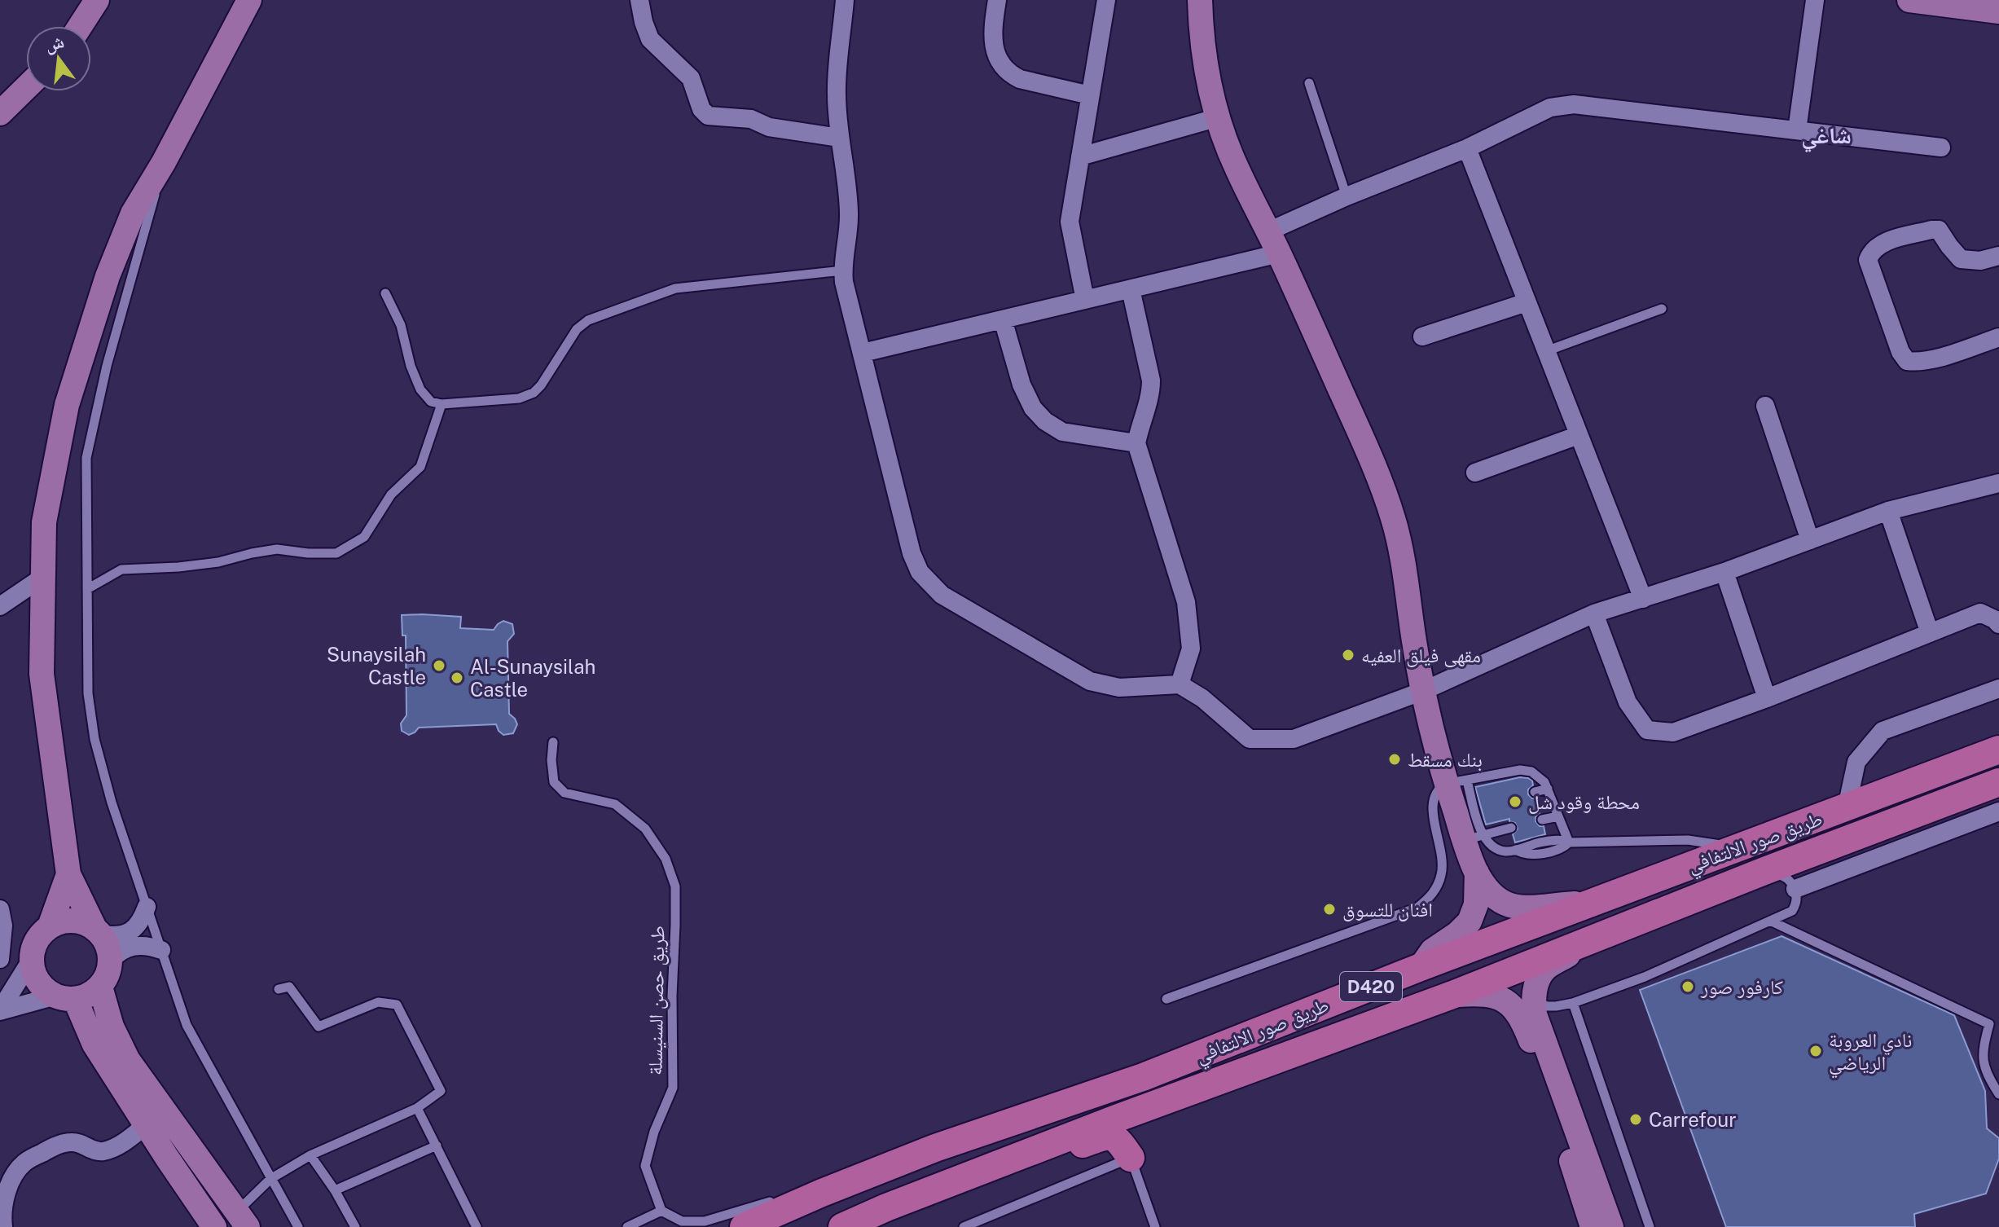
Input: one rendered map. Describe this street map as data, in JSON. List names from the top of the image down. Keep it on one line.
{"streets":{"main road":["طريق صور الالتفافي","D420"],"lane":["طريق حصن السنيسلة"]},"districts":["شاغي"],"places":["مقهى فيلق العفيه","Sunaysilah Castle","Al-Sunaysilah Castle","بنك مسقط","محطة وقود شل","افنان للتسوق","كارفور صور","نادي العروبة الرياضي","Carrefour"],"north":"top"}
